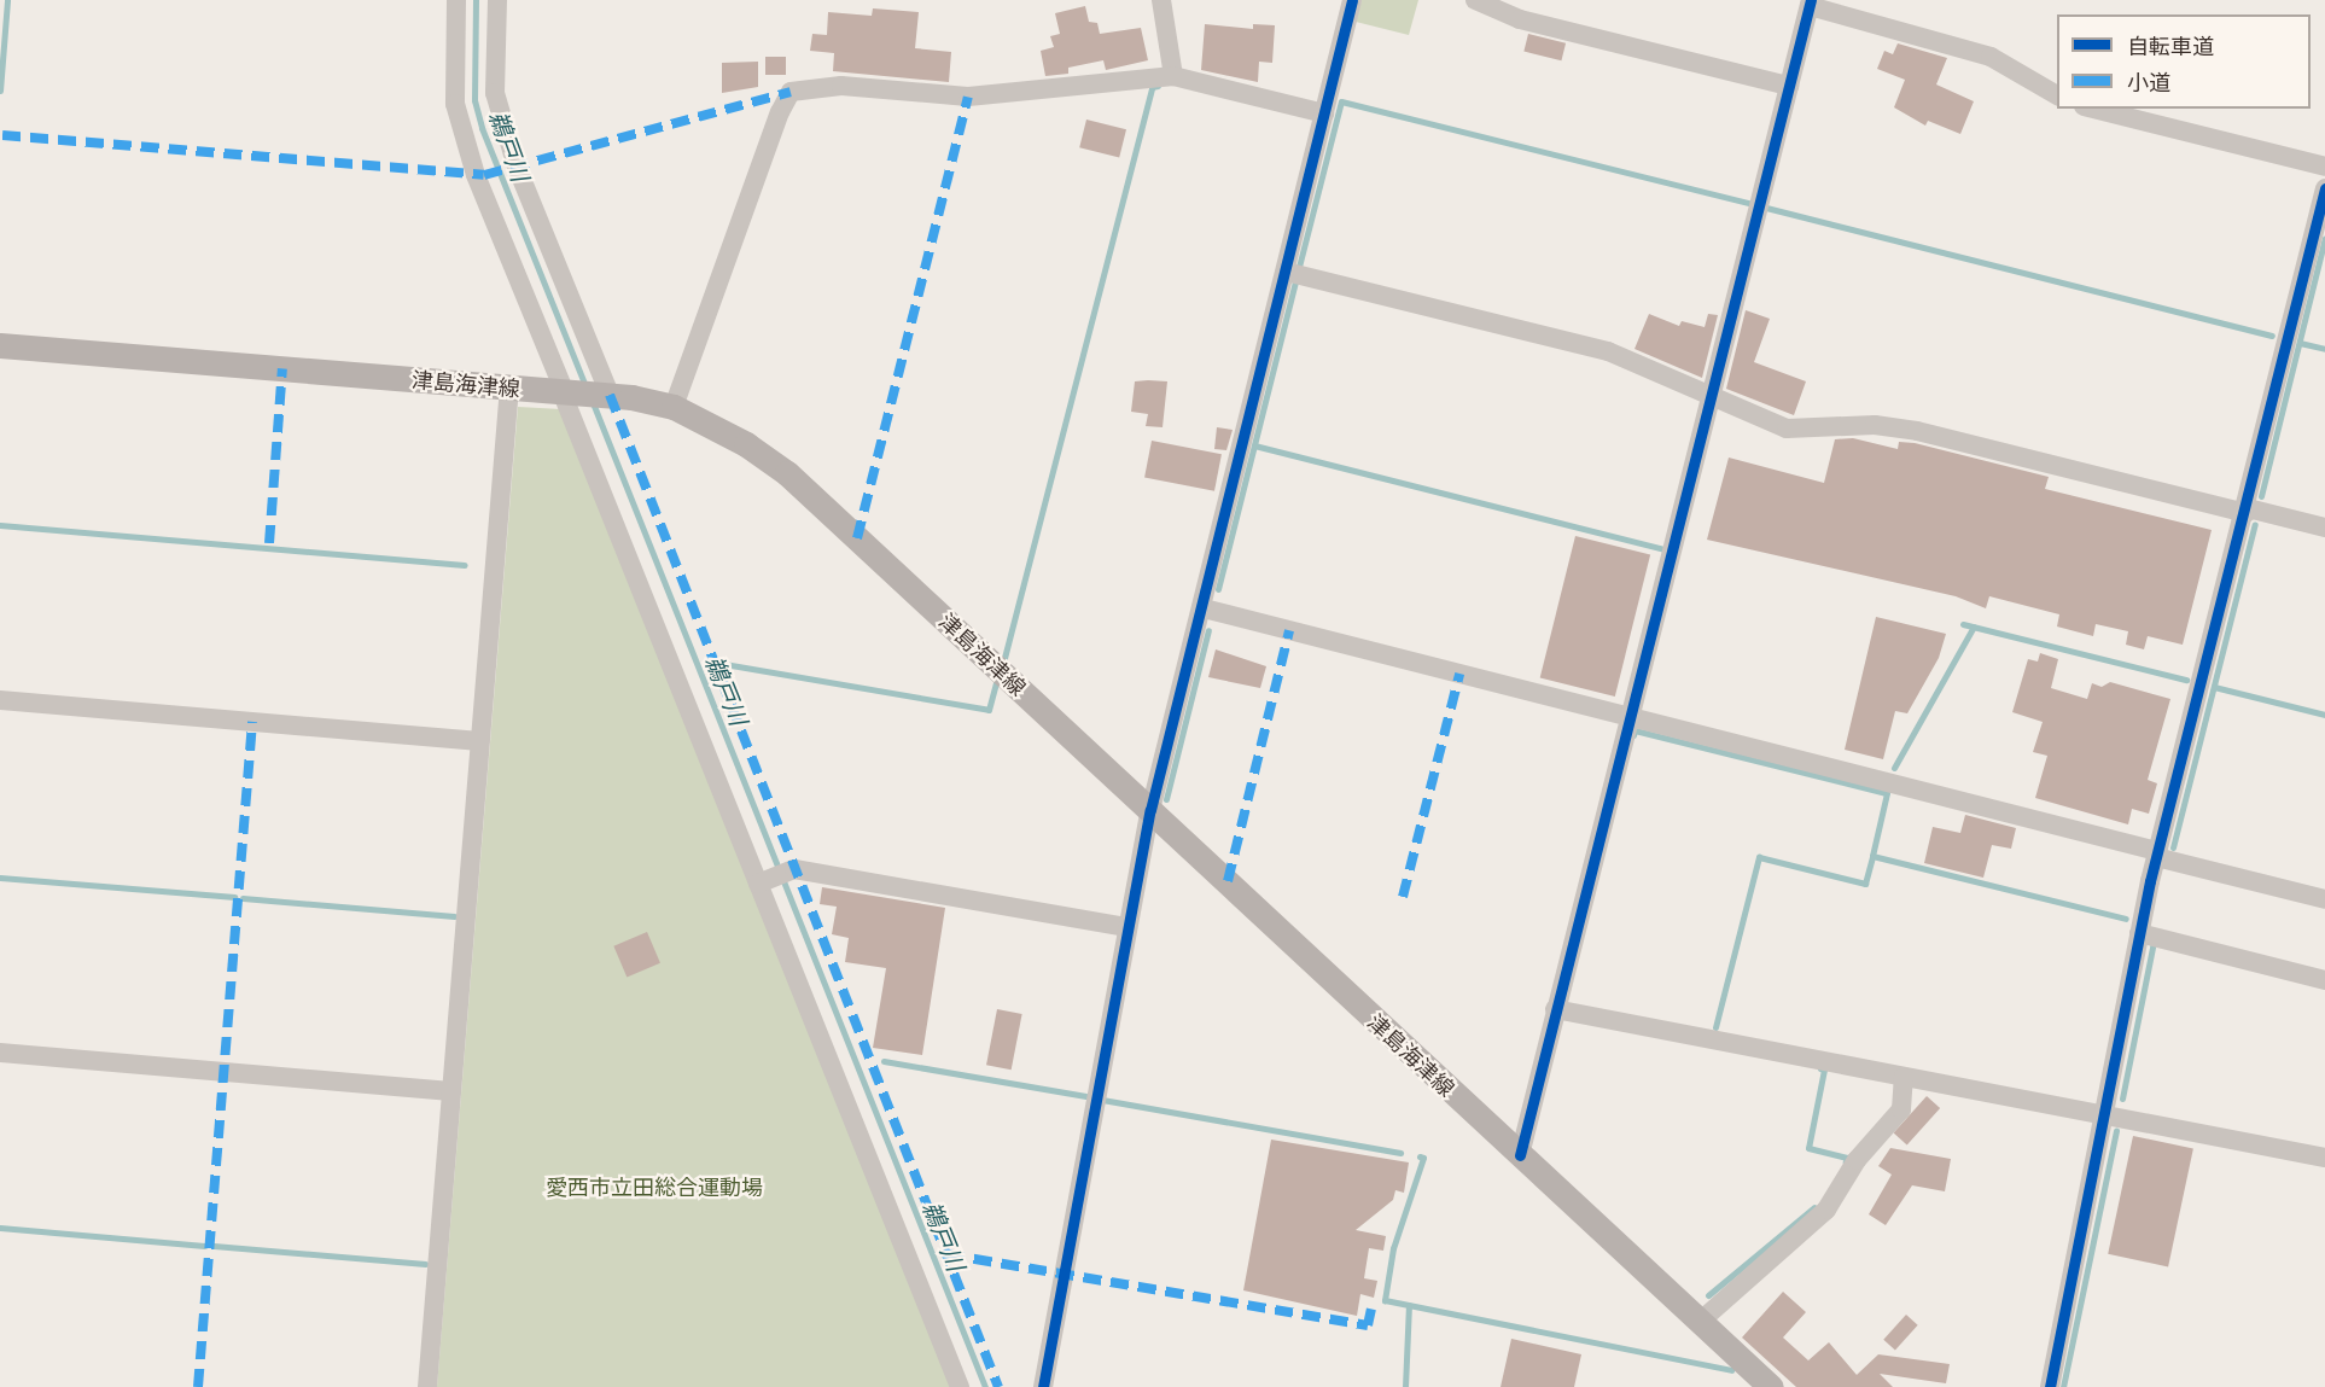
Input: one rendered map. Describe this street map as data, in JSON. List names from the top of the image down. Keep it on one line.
{"streets":{"main road":["津島海津線"]},"water":["鵜戸川"],"parks":["愛西市立田総合運動場"],"legend":["自転車道","小道"]}
